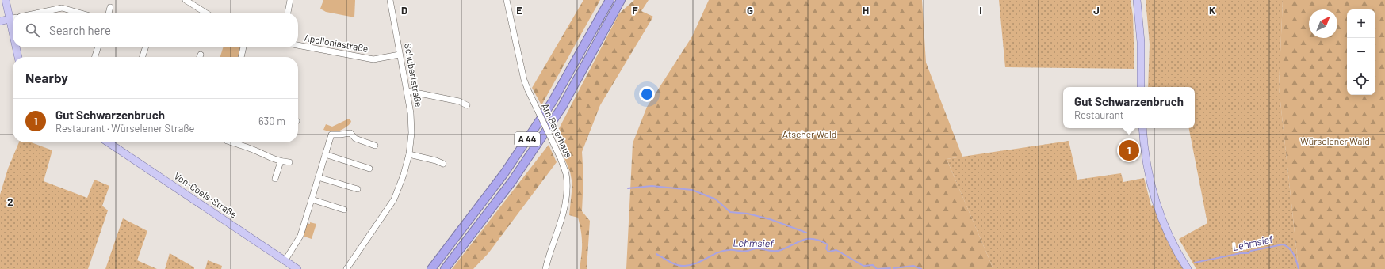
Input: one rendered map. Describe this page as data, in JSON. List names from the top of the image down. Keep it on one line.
{"streets":{"highway":["A 44"],"main road":["Von-Coels-Straße"],"street":["Apolloniastraße","Schubertstraße","Am Bayerhaus"]},"crossings":[["Apolloniastraße","Schubertstraße"]],"water":["Lehmsief"],"parks":["Atscher Wald","Würselener Wald"],"north":"top right","page":{"map_buttons":["+","−"],"search":"Search here","heading":"Nearby","popup":["Gut Schwarzenbruch","Restaurant"],"list":[{"mark":"1","name":"Gut Schwarzenbruch","note":"Restaurant · Würselener Straße","value":"630 m"}],"pins":"1"},"grid":{"columns":["D","E","F","G","H","I","J","K"],"rows":["2"]}}
